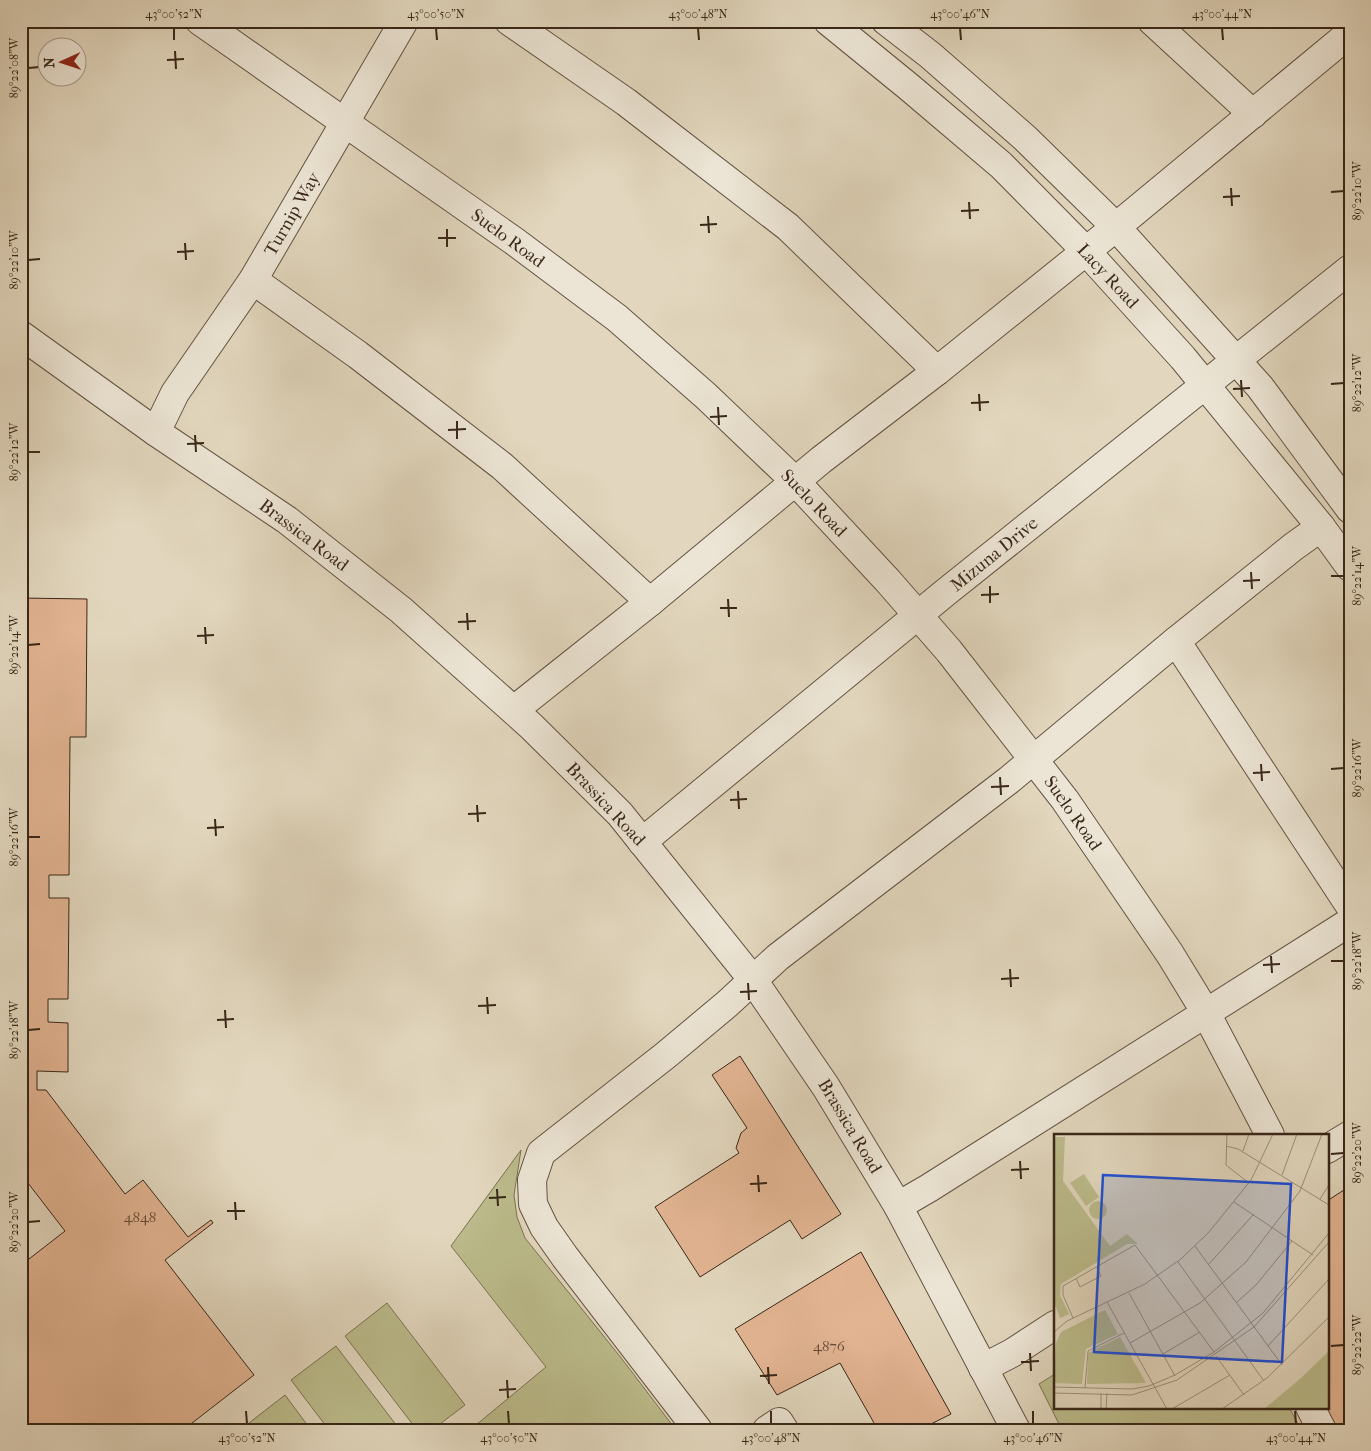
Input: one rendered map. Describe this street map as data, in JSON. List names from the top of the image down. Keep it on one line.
{"streets":{"street":["Turnip Way","Suelo Road","Lacy Road","Brassica Road","Mizuna Drive"]},"crossings":[["Turnip Way","Suelo Road"],["Turnip Way","Brassica Road"],["Suelo Road","Mizuna Drive"],["Lacy Road","Mizuna Drive"],["Brassica Road","Mizuna Drive"]],"house_numbers":["4848","4876"],"north":"left","coordinates":["43°00'52\"N","43°00'50\"N","43°00'48\"N","43°00'46\"N","43°00'44\"N","89°22'08\"W","89°22'10\"W","89°22'12\"W","89°22'14\"W","89°22'16\"W","89°22'18\"W","89°22'20\"W","89°22'22\"W"]}
